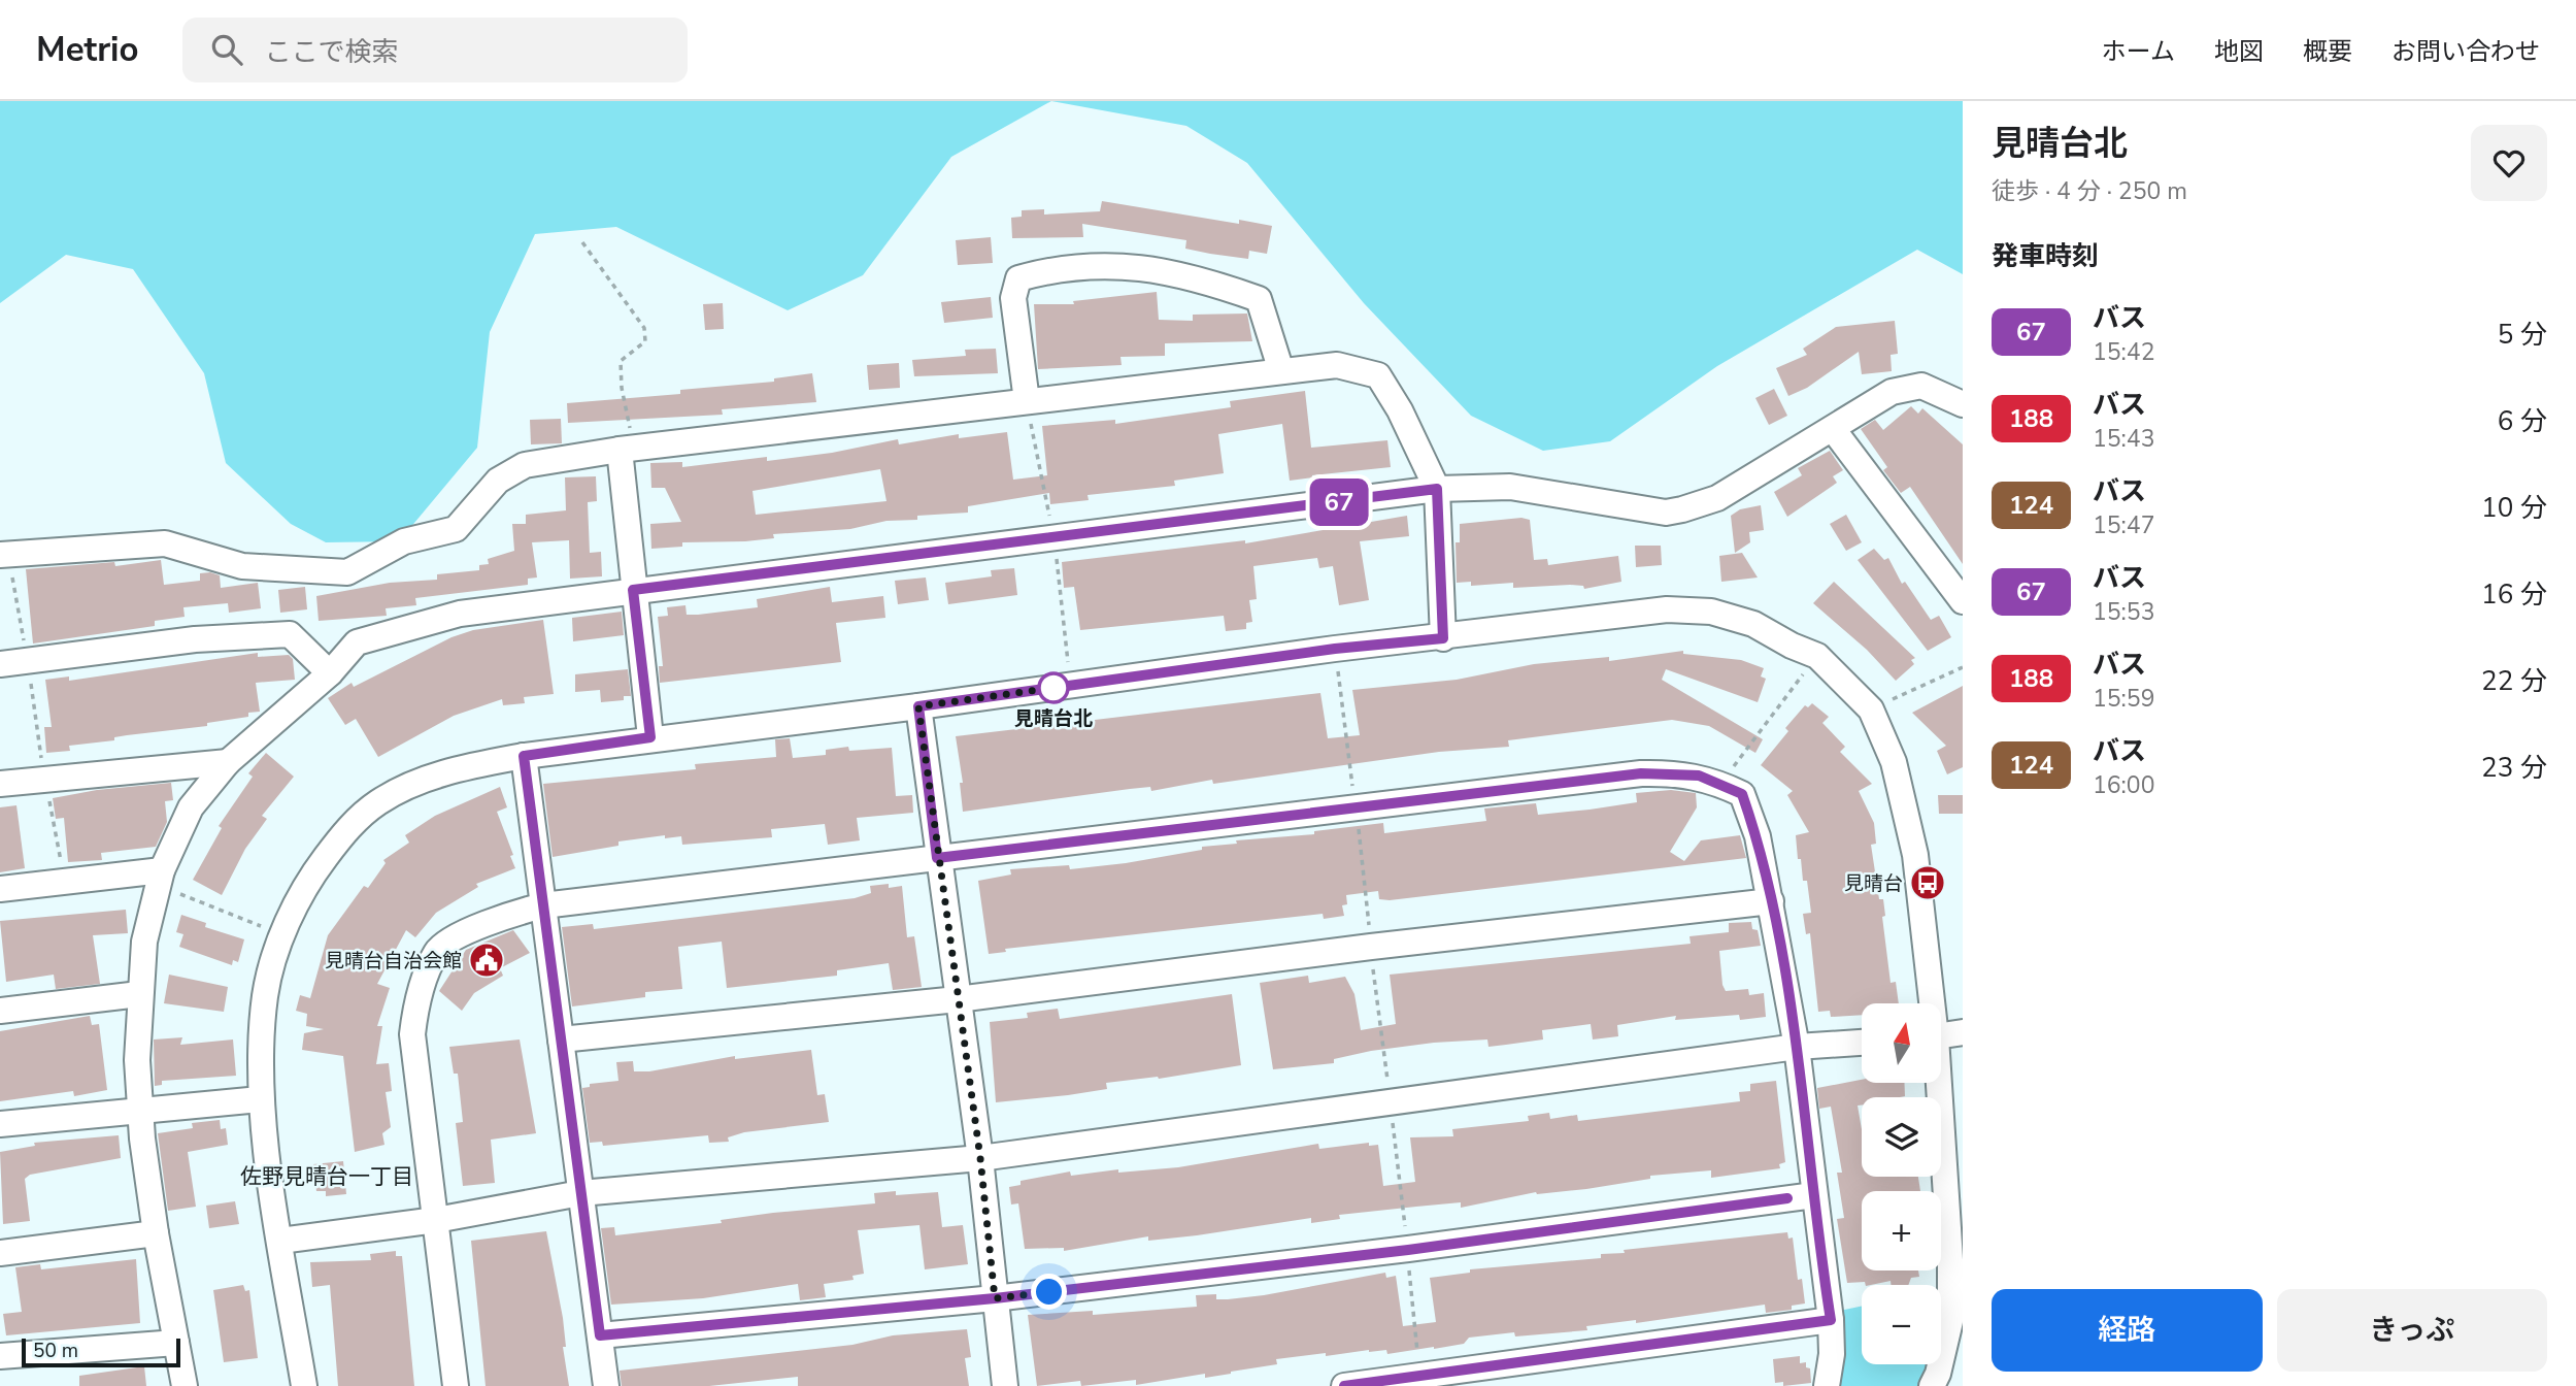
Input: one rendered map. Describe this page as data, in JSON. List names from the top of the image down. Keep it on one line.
{"districts":["佐野見晴台一丁目"],"places":{"other":["見晴台北"],"bus stop":["見晴台"],"public building":["見晴台自治会館"]},"lines":["bus line 67"],"scale_bar":"50 m","north":"top","page":{"header":"Metrio","search":"ここで検索","nav":["ホーム","地図","概要","お問い合わせ"],"on_map":"67","heading":[["見晴台北","徒歩 · 4 分 · 250 m"],"発車時刻"],"list":[{"mark":"67","name":"バス","note":"15:42","value":"5 分"},{"mark":"188","name":"バス","note":"15:43","value":"6 分"},{"mark":"124","name":"バス","note":"15:47","value":"10 分"},{"mark":"67","name":"バス","note":"15:53","value":"16 分"},{"mark":"188","name":"バス","note":"15:59","value":"22 分"},{"mark":"124","name":"バス","note":"16:00","value":"23 分"}],"map_buttons":["+","−"],"buttons":["経路","きっぷ"],"scale":"50 m"}}
